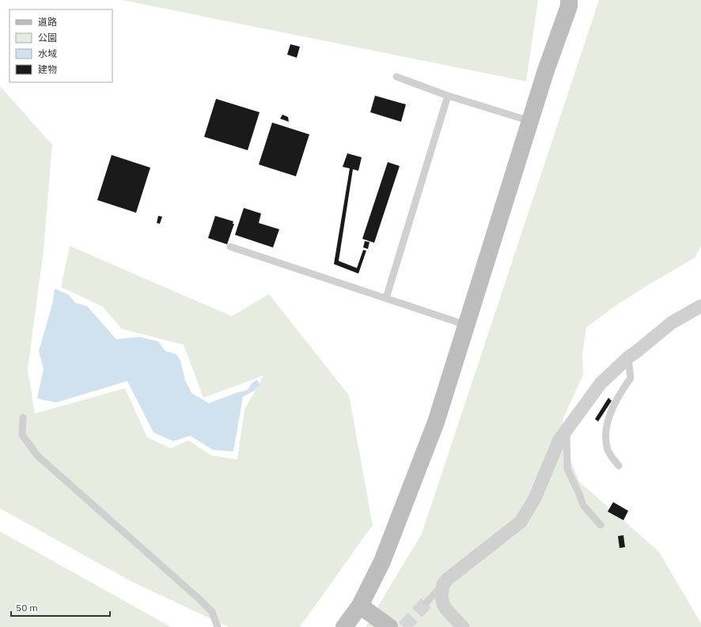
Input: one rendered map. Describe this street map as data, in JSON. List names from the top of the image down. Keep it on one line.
{"legend":["道路","公園","水域","建物"],"scale_bar":"50 m"}
